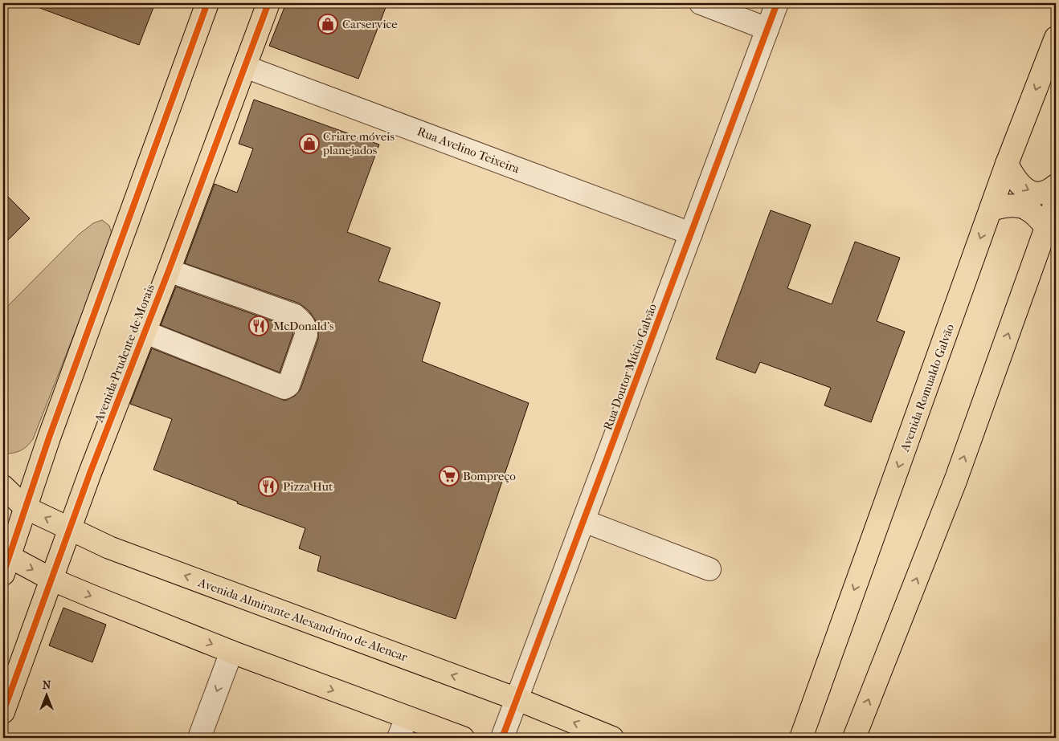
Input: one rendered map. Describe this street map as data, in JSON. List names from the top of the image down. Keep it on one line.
{"streets":{"main road":["Avenida Prudente de Morais","Avenida Romualdo Galvão","Avenida Almirante Alexandrino de Alencar"],"street":["Rua Avelino Teixeira","Rua Doutor Múcio Galvão"]},"crossings":[["Rua Avelino Teixeira","Avenida Prudente de Morais"],["Rua Avelino Teixeira","Rua Doutor Múcio Galvão"],["Avenida Prudente de Morais","Avenida Almirante Alexandrino de Alencar"],["Rua Doutor Múcio Galvão","Avenida Almirante Alexandrino de Alencar"]],"places":{"shop":["Carservice","Criare móveis planejados"],"restaurant":["McDonald's","Pizza Hut"],"supermarket":["Bompreço"]},"north":"top"}
